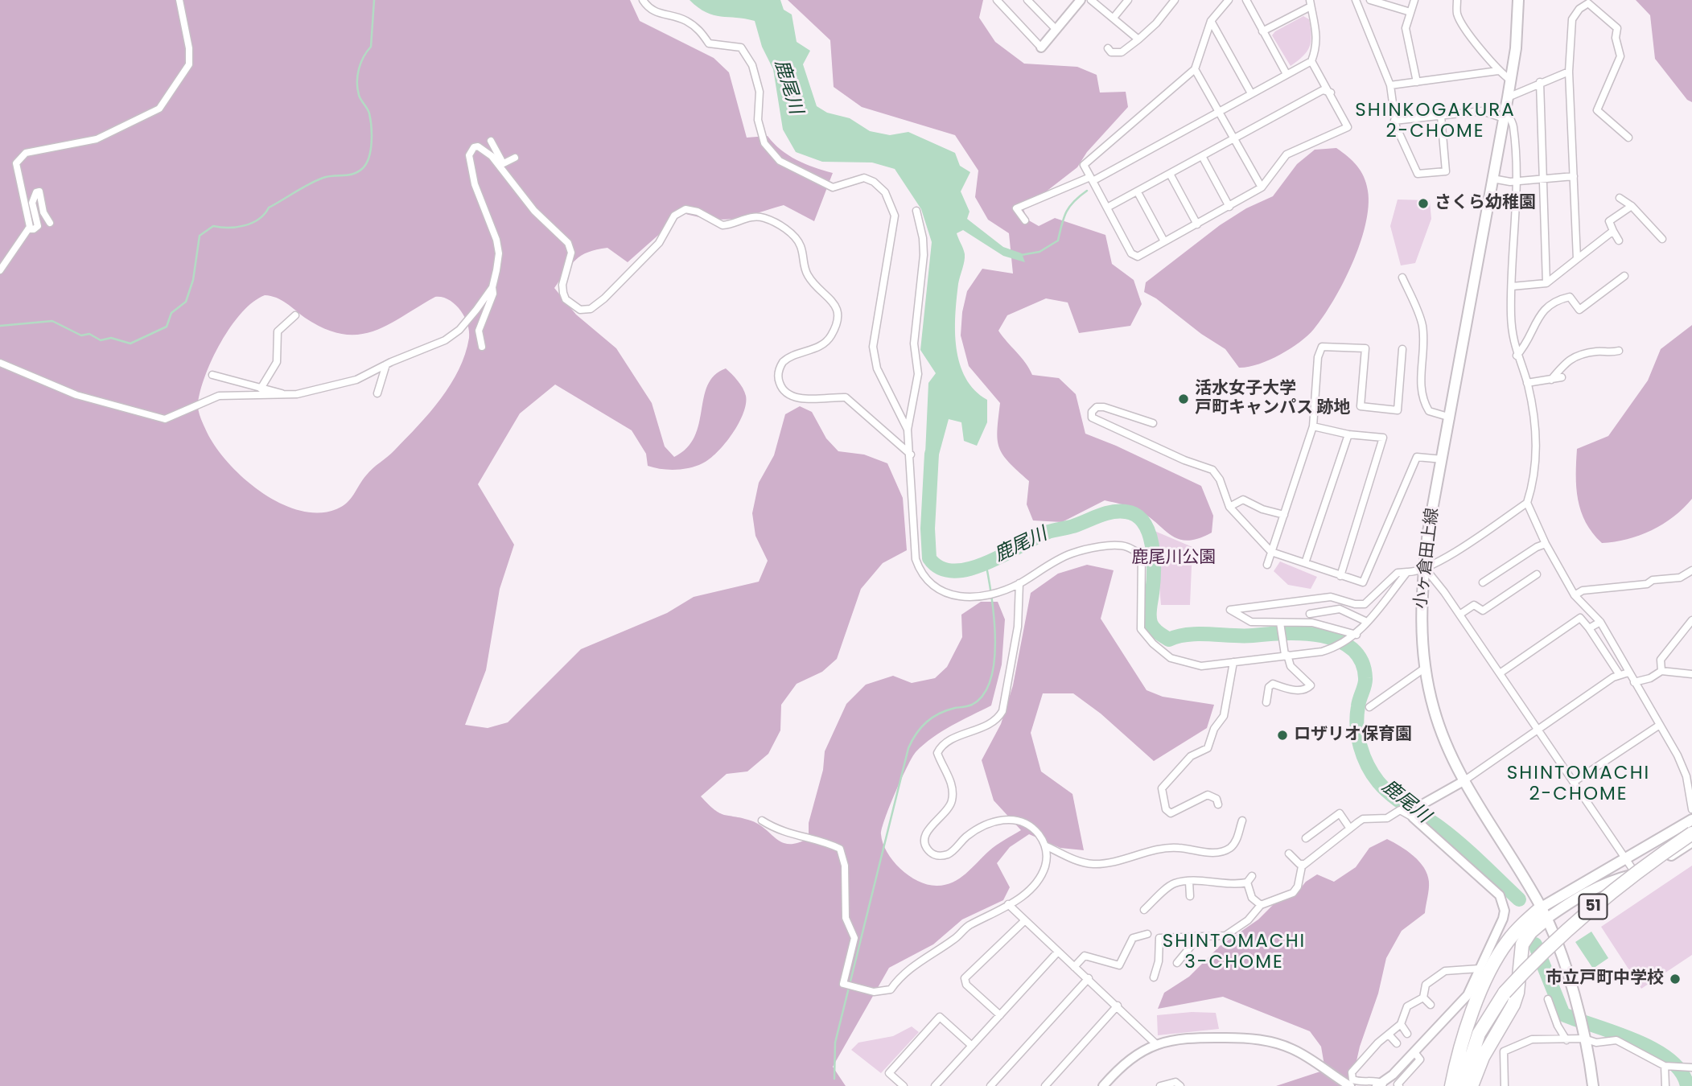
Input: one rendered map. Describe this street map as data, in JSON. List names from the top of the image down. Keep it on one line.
{"streets":{"highway":["51"],"main road":["小ヶ倉田上線"]},"crossings":[["小ヶ倉田上線","51"]],"districts":["SHINKOGAKURA 2-CHOME","SHINTOMACHI 2-CHOME","SHINTOMACHI 3-CHOME"],"water":["鹿尾川"],"parks":["鹿尾川公園"],"places":["さくら幼稚園","活水女子大学 戸町キャンパス 跡地","ロザリオ保育園","市立戸町中学校"]}
